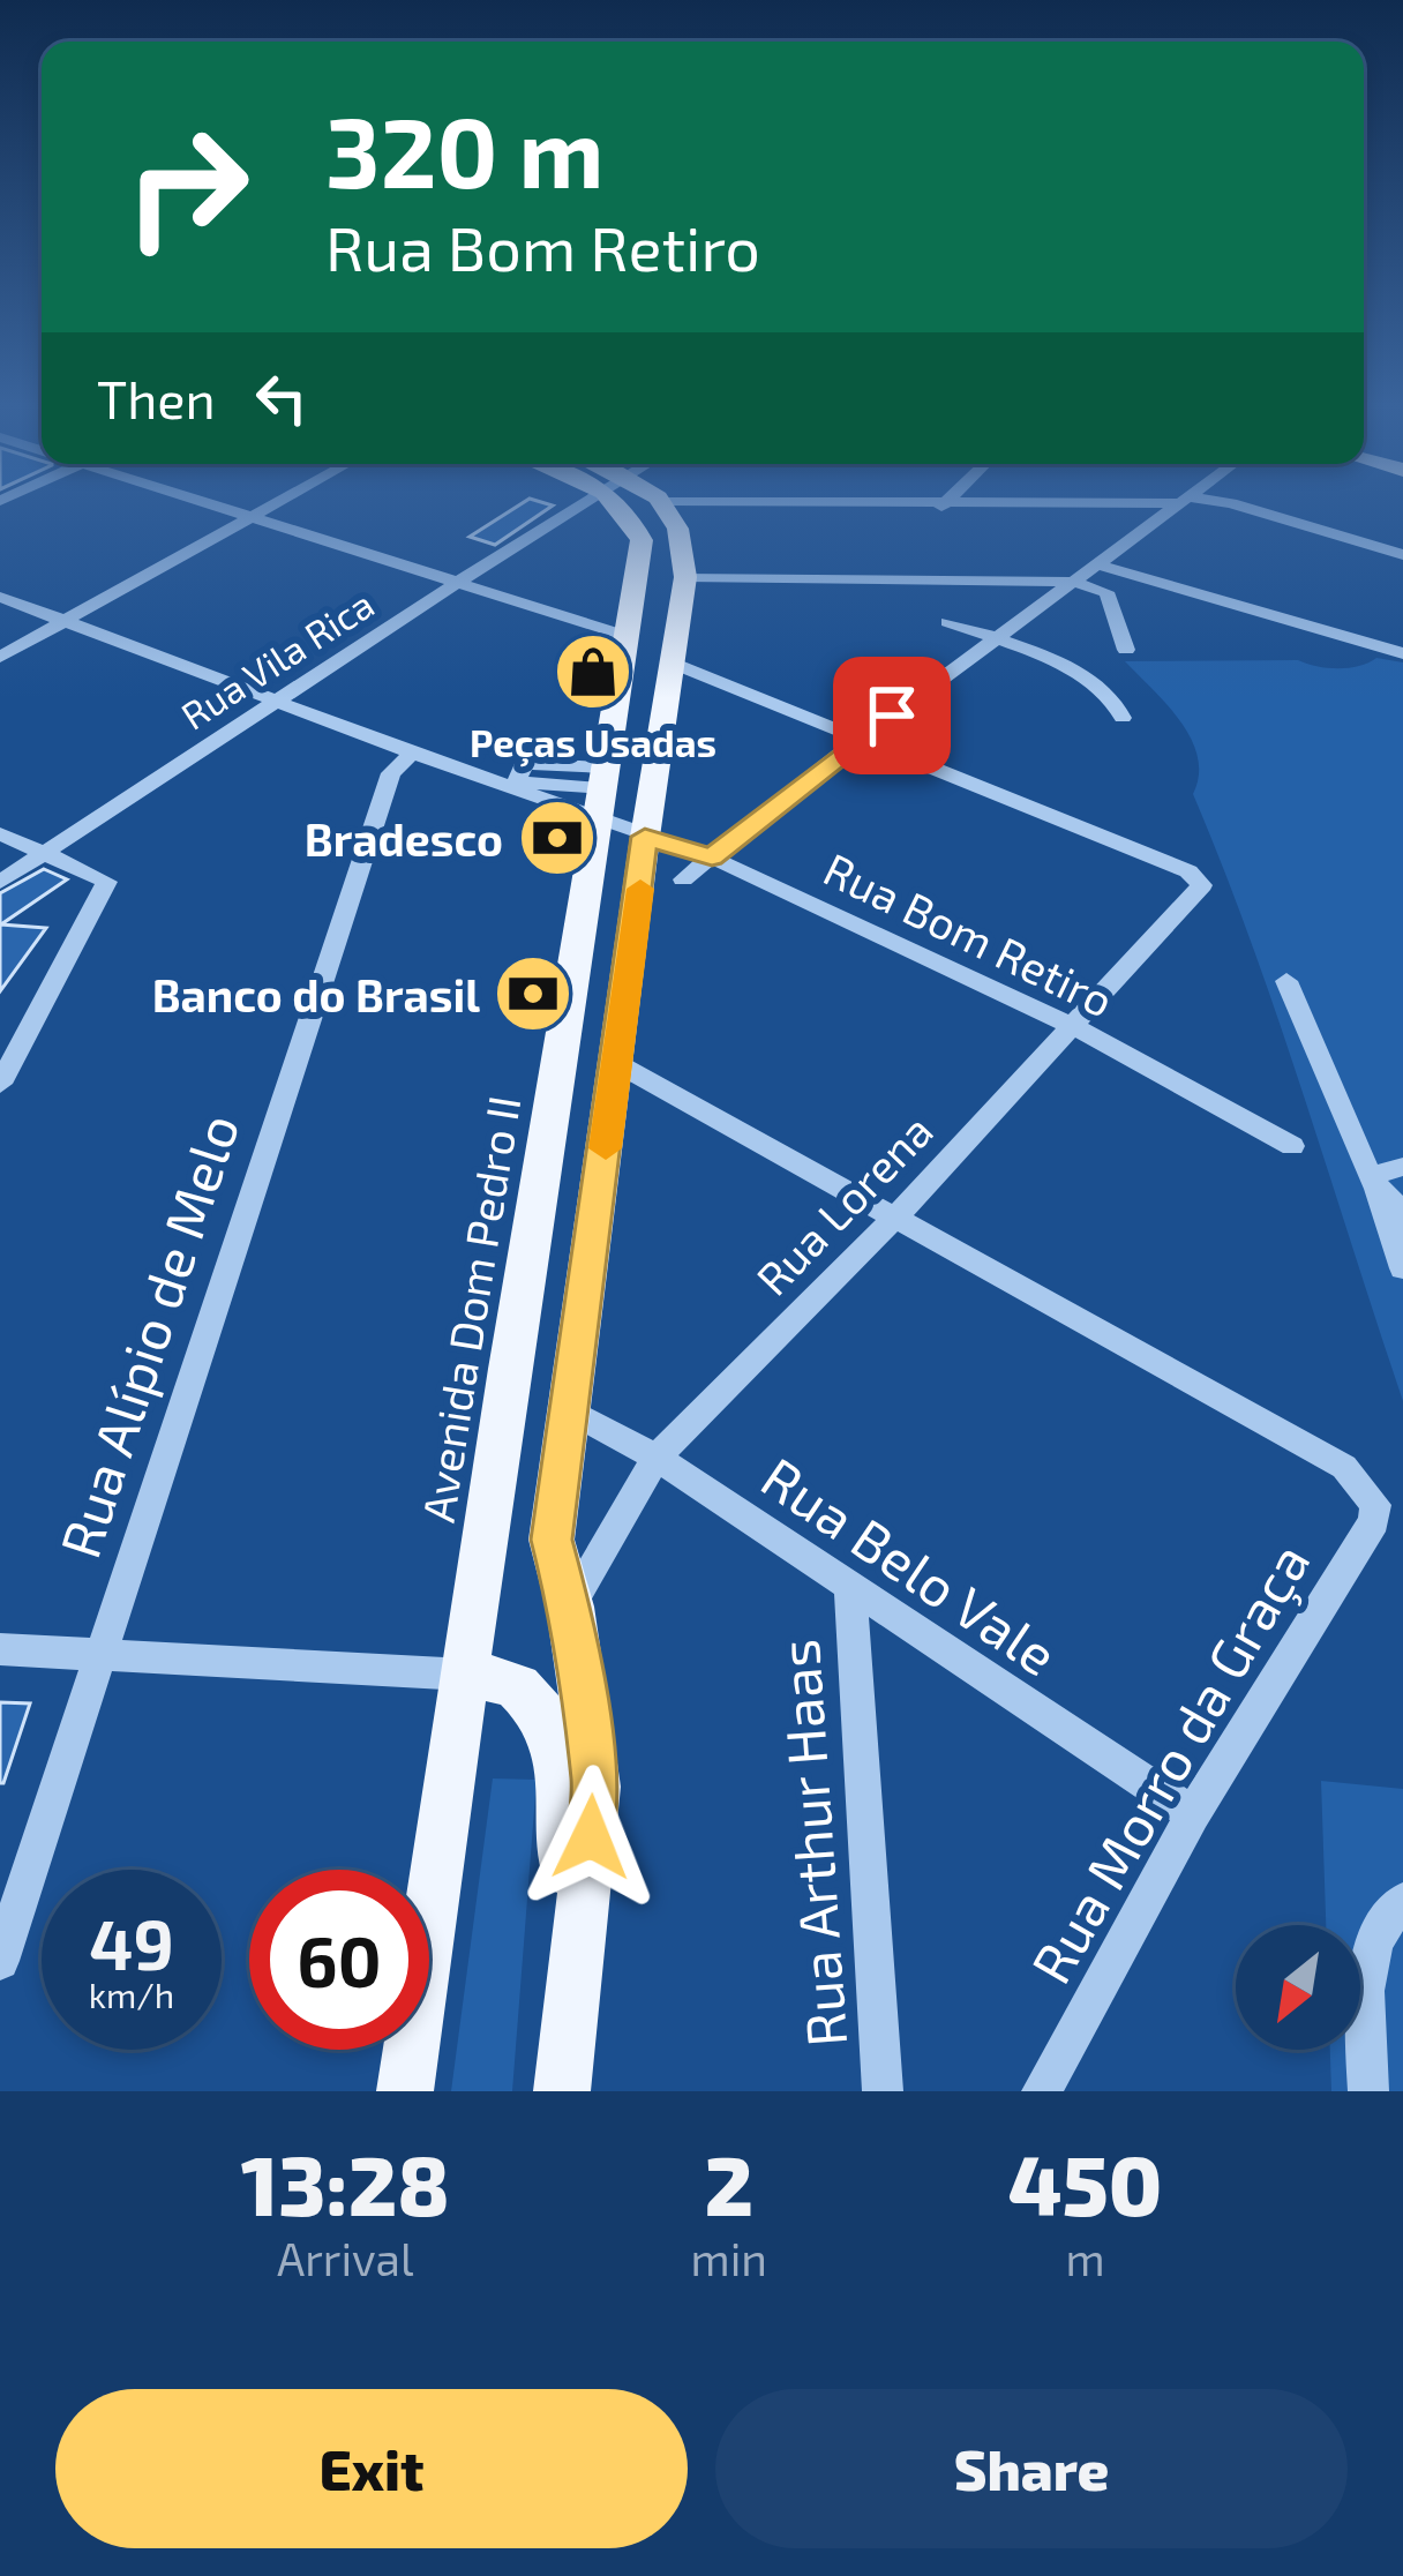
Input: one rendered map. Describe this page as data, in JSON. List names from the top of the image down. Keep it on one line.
{"streets":{"main road":["Avenida Dom Pedro II"],"street":["Rua Vila Rica","Rua Bom Retiro","Rua Lorena","Rua Alípio de Melo","Rua Belo Vale","Rua Morro da Graça","Rua Arthur Haas"]},"crossings":[["Rua Vila Rica","Rua Bom Retiro"],["Rua Bom Retiro","Rua Lorena"],["Rua Bom Retiro","Avenida Dom Pedro II"],["Rua Bom Retiro","Rua Alípio de Melo"],["Rua Lorena","Rua Belo Vale"],["Rua Lorena","Rua Morro da Graça"],["Rua Belo Vale","Rua Morro da Graça"],["Rua Belo Vale","Rua Arthur Haas"]],"places":{"shop":["Peças Usadas"],"bank":["Bradesco","Banco do Brasil"]},"north":"bottom left","page":{"turn":["320 m","Rua Bom Retiro"],"then":"Then","speed":"49 km/h","limit":"60","eta":["13:28","Arrival","2","min","450","m"],"buttons":["Exit","Share"]}}
